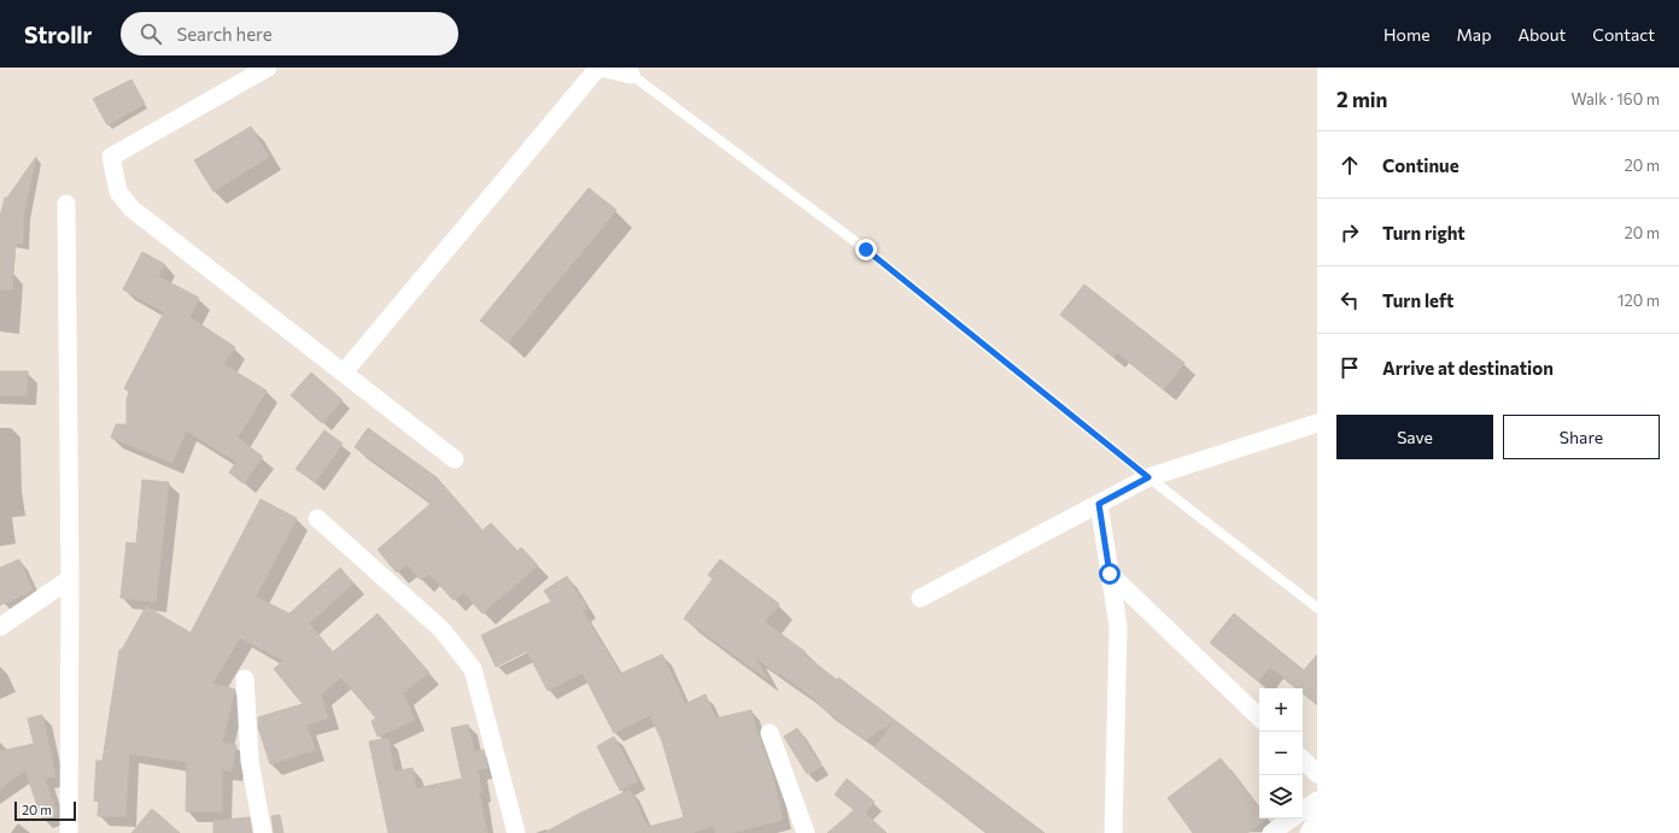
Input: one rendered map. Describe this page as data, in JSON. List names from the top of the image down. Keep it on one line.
{"scale_bar":"20 m","page":{"header":"Strollr","search":"Search here","nav":["Home","Map","About","Contact"],"heading":["2 min","Walk · 160 m"],"list":[["Continue","20 m"],["Turn right","20 m"],["Turn left","120 m"],"Arrive at destination"],"buttons":["Save","Share"],"map_buttons":["+","−"],"scale":"20 m"}}
